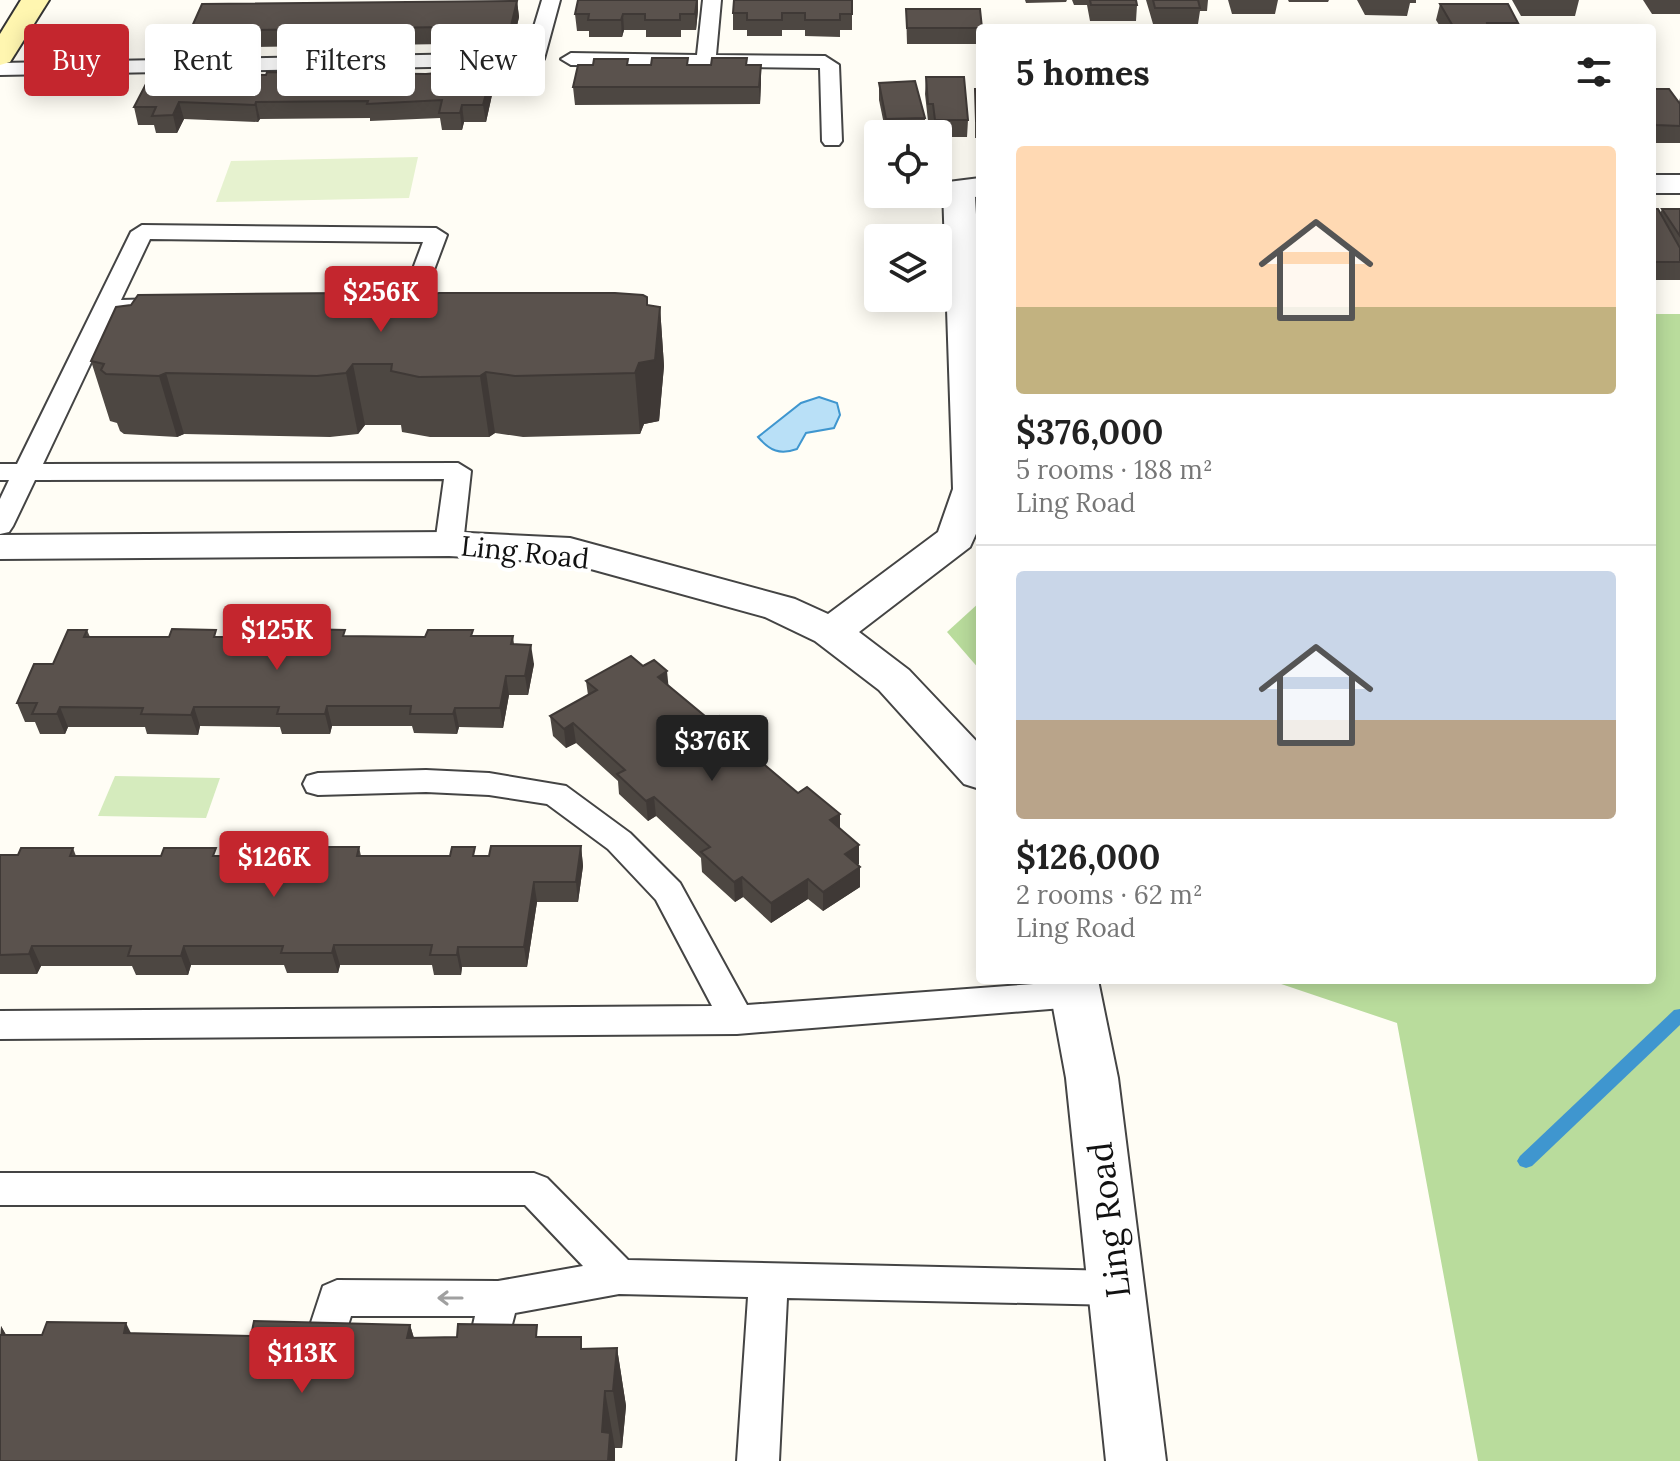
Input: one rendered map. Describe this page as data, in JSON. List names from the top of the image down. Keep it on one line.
{"streets":{"street":["Ling Road"]},"page":{"chip":["Buy","Rent","Filters","New"],"heading":"5 homes","list":[{"name":"$376,000","note":"5 rooms · 188 m² · Ling Road"},{"name":"$126,000","note":"2 rooms · 62 m² · Ling Road"}],"price":["$256K","$125K","$376K","$126K","$113K"]}}
